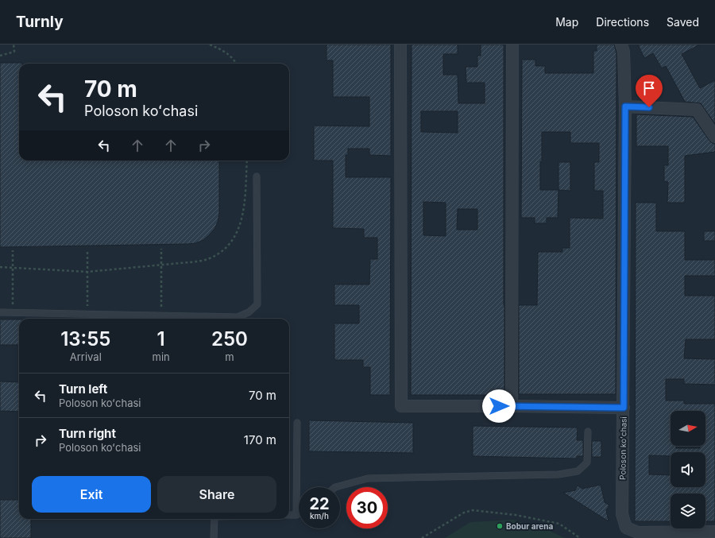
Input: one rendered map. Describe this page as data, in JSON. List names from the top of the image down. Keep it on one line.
{"streets":{"street":["Poloson koʻchasi"]},"places":["Bobur arena"],"north":"right","page":{"header":"Turnly","nav":["Map","Directions","Saved"],"turn":["70 m","Poloson koʻchasi"],"eta":["13:55","Arrival","1","min","250","m"],"list":[{"name":"Turn left","note":"Poloson koʻchasi","value":"70 m"},{"name":"Turn right","note":"Poloson koʻchasi","value":"170 m"}],"buttons":["Exit","Share"],"speed":"22 km/h","limit":"30"}}
